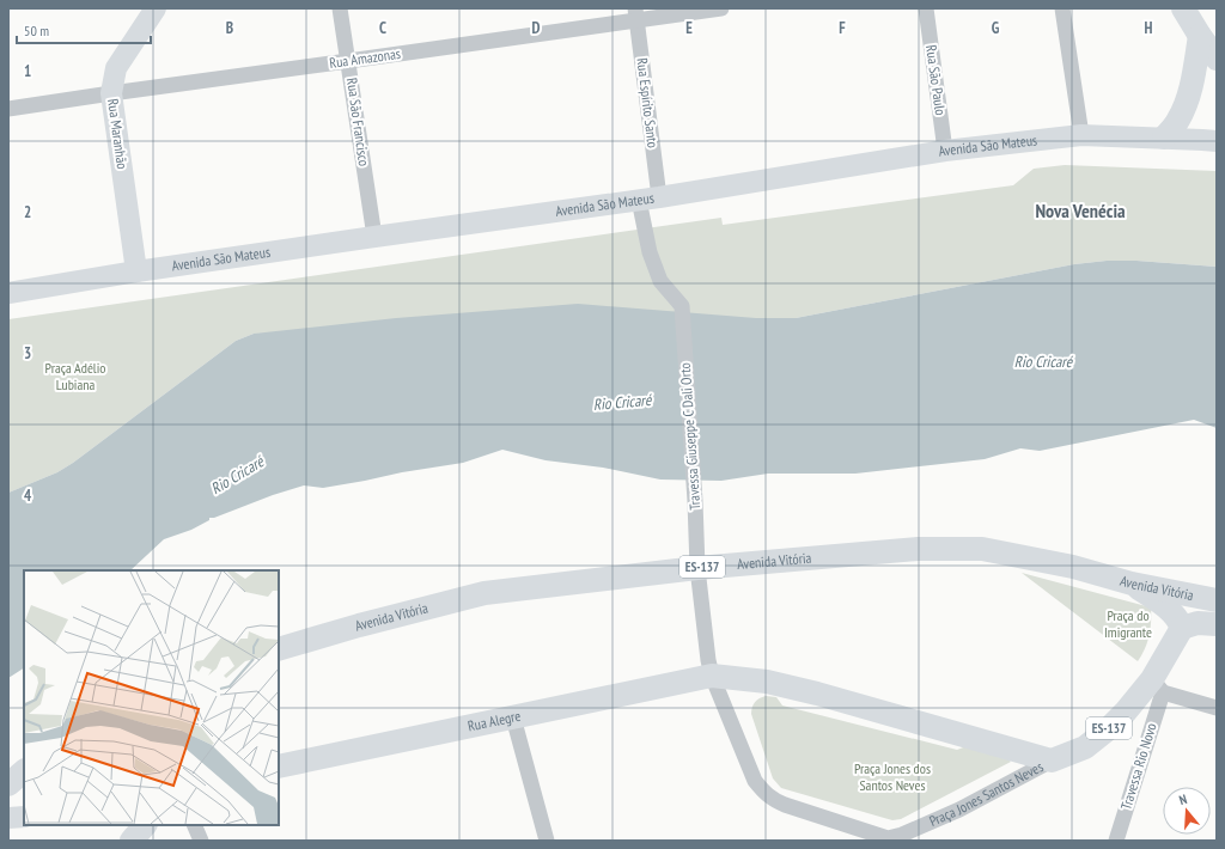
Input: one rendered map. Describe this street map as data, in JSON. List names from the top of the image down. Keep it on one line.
{"streets":{"main road":["Avenida Vitória","ES-137","Rua Alegre","Praça Jones Santos Neves"],"street":["Rua Amazonas","Rua São Paulo","Rua Espírito Santo","Rua São Francisco","Rua Maranhão","Avenida São Mateus","Travessa Giuseppe C Dali Orto","Travessa Rio Novo"]},"crossings":[["Rua Amazonas","Rua Espírito Santo"],["Rua Amazonas","Rua São Francisco"],["Rua Amazonas","Rua Maranhão"],["Rua São Paulo","Avenida São Mateus"],["Rua Espírito Santo","Avenida São Mateus"],["Rua Espírito Santo","Travessa Giuseppe C Dali Orto"],["Rua São Francisco","Avenida São Mateus"],["Rua Maranhão","Avenida São Mateus"],["Travessa Giuseppe C Dali Orto","Avenida Vitória"],["Travessa Giuseppe C Dali Orto","Rua Alegre"],["Travessa Giuseppe C Dali Orto","Praça Jones Santos Neves"],["Avenida Vitória","ES-137"],["ES-137","Travessa Rio Novo"],["ES-137","Praça Jones Santos Neves"],["Rua Alegre","Praça Jones Santos Neves"]],"districts":["Nova Venécia"],"water":["Rio Cricaré"],"parks":["Praça Adélio Lubiana","Praça do Imigrante","Praça Jones dos Santos Neves"],"scale_bar":"50 m","north":"top","grid":{"columns":["B","C","D","E","F","G","H"],"rows":["1","2","3","4"]}}
